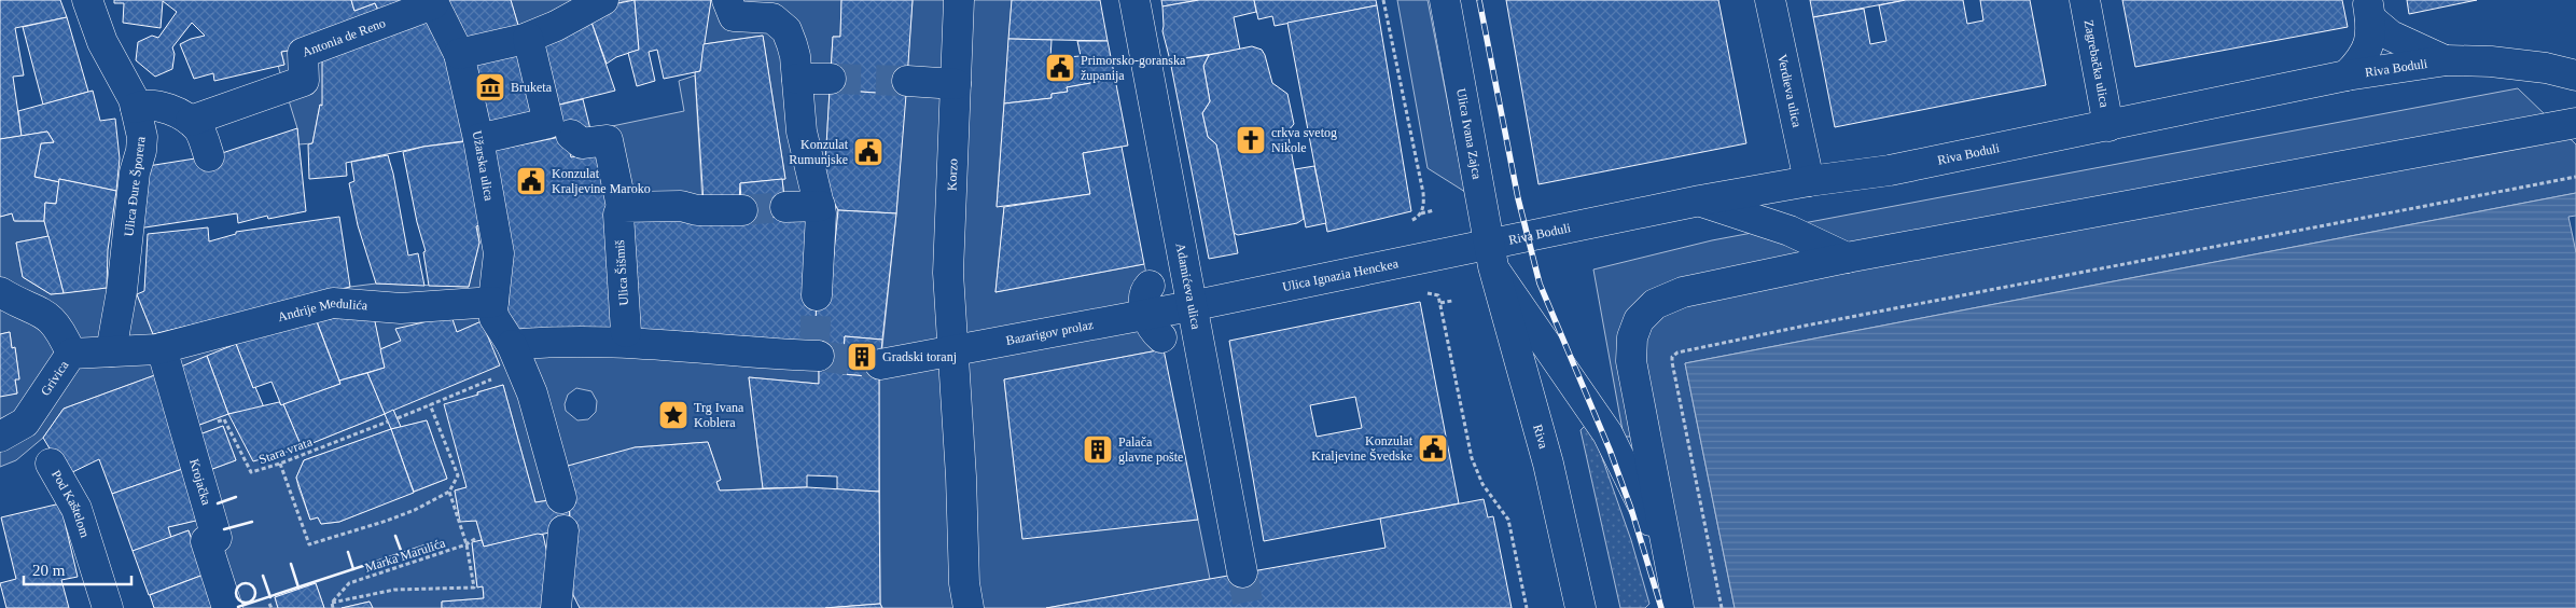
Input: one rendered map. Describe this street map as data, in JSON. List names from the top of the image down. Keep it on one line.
{"streets":{"street":["Antonia de Reno","Zagrebačka ulica","Riva Boduli","Verdieva ulica","Ulica Ivana Zajca","Užarska ulica","Korzo","Ulica Đure Šporera","Ulica Šišmiš","Ulica Ignazia Henckea","Adamićeva ulica","Andrije Medulića","Bazarigov prolaz","Grivica","Riva","Krojačka","Pod Kaštelom"],"path":["Stara vrata","Marka Marulića"]},"crossings":[["Antonia de Reno","Užarska ulica"],["Zagrebačka ulica","Riva Boduli"],["Riva Boduli","Verdieva ulica"],["Riva Boduli","Ulica Ivana Zajca"],["Riva Boduli","Ulica Ignazia Henckea"],["Riva Boduli","Riva"],["Ulica Ivana Zajca","Ulica Ignazia Henckea"],["Ulica Ivana Zajca","Riva"],["Užarska ulica","Andrije Medulića"],["Korzo","Bazarigov prolaz"],["Ulica Đure Šporera","Grivica"],["Ulica Ignazia Henckea","Adamićeva ulica"],["Ulica Ignazia Henckea","Bazarigov prolaz"],["Ulica Ignazia Henckea","Riva"],["Adamićeva ulica","Bazarigov prolaz"],["Andrije Medulića","Grivica"],["Andrije Medulića","Krojačka"],["Grivica","Krojačka"],["Stara vrata","Krojačka"]],"places":{"public building":["Primorsko-goranska županija","Konzulat Rumunjske","Konzulat Kraljevine Maroko","Konzulat Kraljevine Švedske"],"museum":["Bruketa"],"church":["crkva svetog Nikole"],"building":["Gradski toranj","Palača glavne pošte"],"place":["Trg Ivana Koblera"]},"scale_bar":"20 m"}
